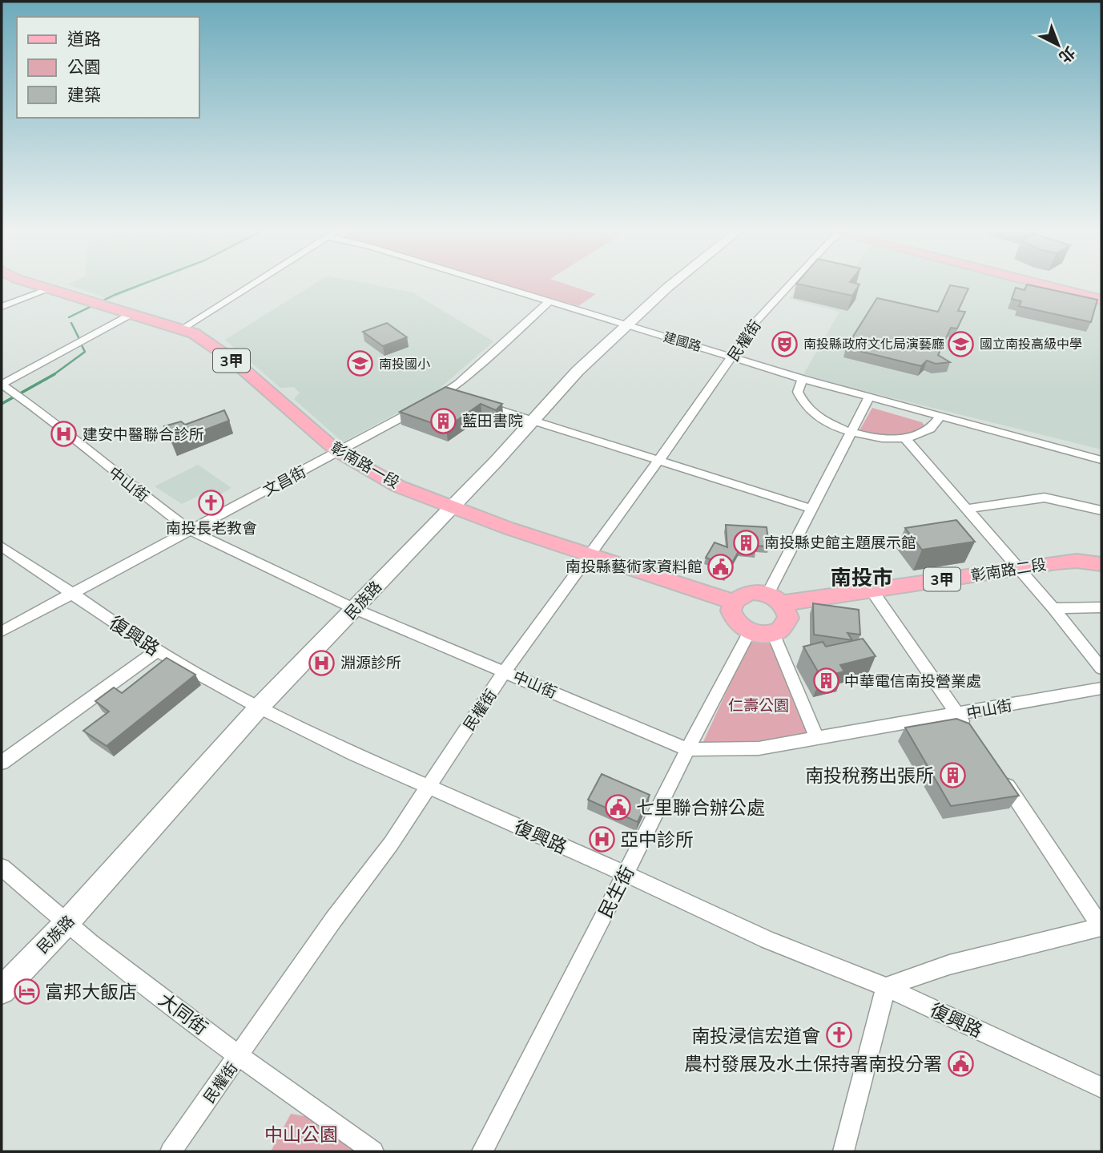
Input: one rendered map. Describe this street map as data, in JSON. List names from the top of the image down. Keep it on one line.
{"streets":{"main road":["3甲","彰南路一段","彰南路二段","民族路"],"street":["民權街","建國路","文昌街","中山街","復興路","民生街","大同街"]},"crossings":[["民權街","建國路"],["民權街","3甲"],["民權街","彰南路一段"],["民權街","中山街"],["民權街","復興路"],["民權街","大同街"],["建國路","文昌街"],["建國路","民族路"],["3甲","彰南路一段"],["3甲","彰南路二段"],["3甲","民生街"],["彰南路一段","文昌街"],["彰南路一段","民族路"],["文昌街","中山街"],["文昌街","復興路"],["中山街","民族路"],["中山街","民生街"],["彰南路二段","民生街"],["民族路","復興路"],["民族路","大同街"],["復興路","民生街"]],"districts":["南投市"],"parks":["仁壽公園","中山公園"],"places":{"theatre":["南投縣政府文化局演藝廳"],"school or university":["國立南投高級中學","南投國小"],"building":["藍田書院","南投縣史館主題展示館","中華電信南投營業處","南投稅務出張所"],"hospital":["建安中醫聯合診所","淵源診所","亞中診所"],"church":["南投長老教會","南投浸信宏道會"],"public building":["南投縣藝術家資料館","七里聯合辦公處","農村發展及水土保持署南投分署"],"hotel":["富邦大飯店"]},"legend":["道路","公園","建築"],"north":"bottom right"}
